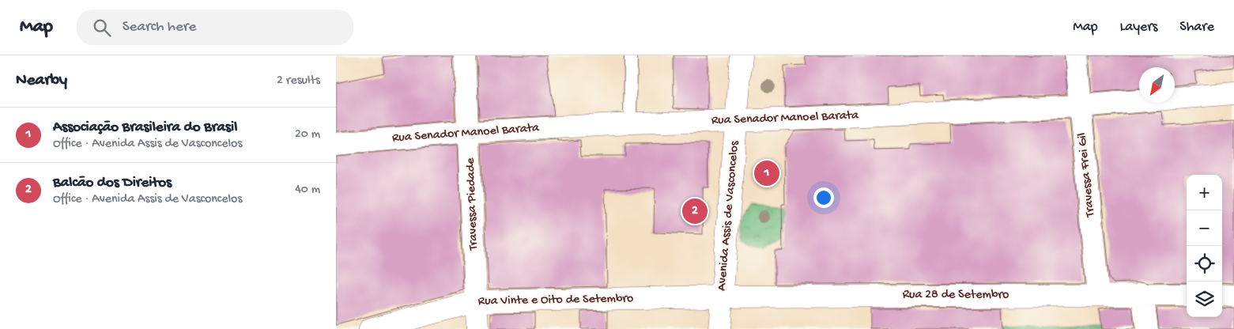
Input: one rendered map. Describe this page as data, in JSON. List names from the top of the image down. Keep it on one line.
{"streets":{"street":["Rua Senador Manoel Barata","Travessa Frei Gil","Travessa Piedade","Avenida Assis de Vasconcelos","Rua 28 de Setembro","Rua Vinte e Oito de Setembro"]},"crossings":[["Rua Senador Manoel Barata","Travessa Frei Gil"],["Rua Senador Manoel Barata","Travessa Piedade"],["Rua Senador Manoel Barata","Avenida Assis de Vasconcelos"],["Travessa Frei Gil","Rua 28 de Setembro"],["Travessa Piedade","Rua Vinte e Oito de Setembro"],["Avenida Assis de Vasconcelos","Rua 28 de Setembro"],["Avenida Assis de Vasconcelos","Rua Vinte e Oito de Setembro"],["Rua 28 de Setembro","Rua Vinte e Oito de Setembro"]],"north":"bottom left","page":{"header":"Map","search":"Search here","nav":["Map","Layers","Share"],"heading":["Nearby","2 results"],"list":[{"mark":"1","name":"Associação Brasileira do Brasil","note":"Office · Avenida Assis de Vasconcelos","value":"20 m"},{"mark":"2","name":"Balcão dos Direitos","note":"Office · Avenida Assis de Vasconcelos","value":"40 m"}],"pins":["1","2"],"map_buttons":["+","−"]}}
